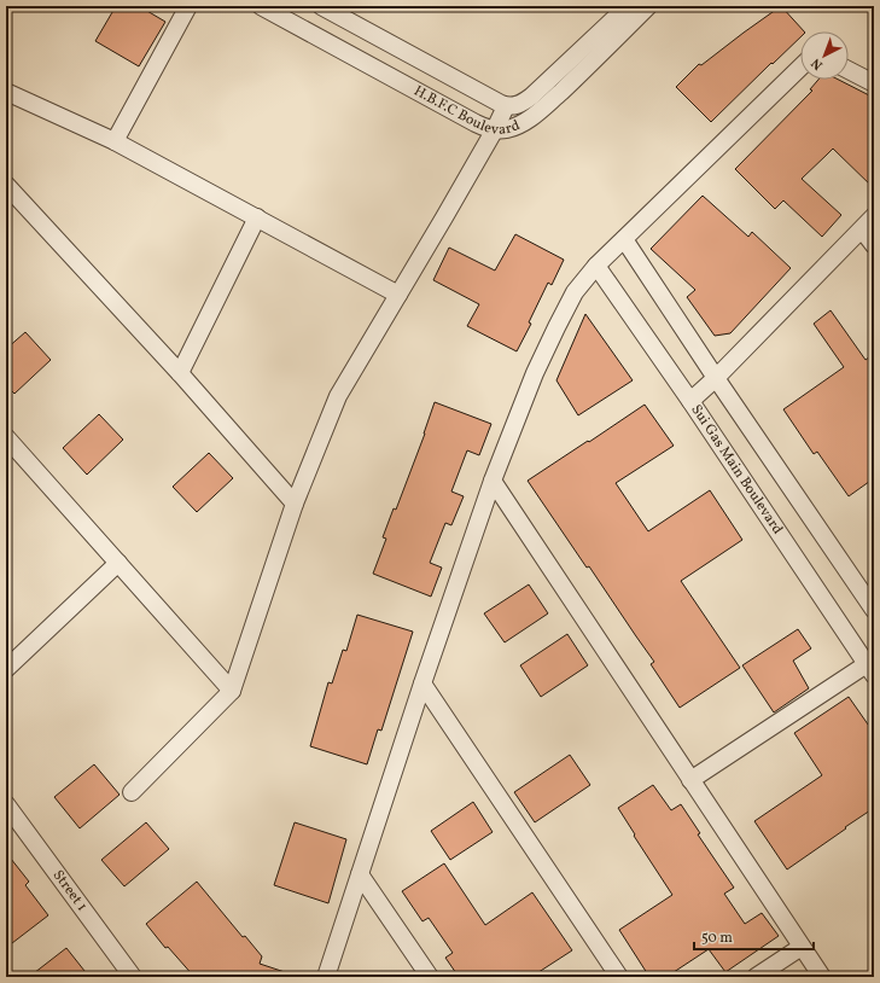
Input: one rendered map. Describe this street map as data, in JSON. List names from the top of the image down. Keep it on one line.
{"streets":{"street":["H.B.F.C Boulevard","Sui Gas Main Boulevard","Street 1"]},"scale_bar":"50 m","north":"bottom left"}
